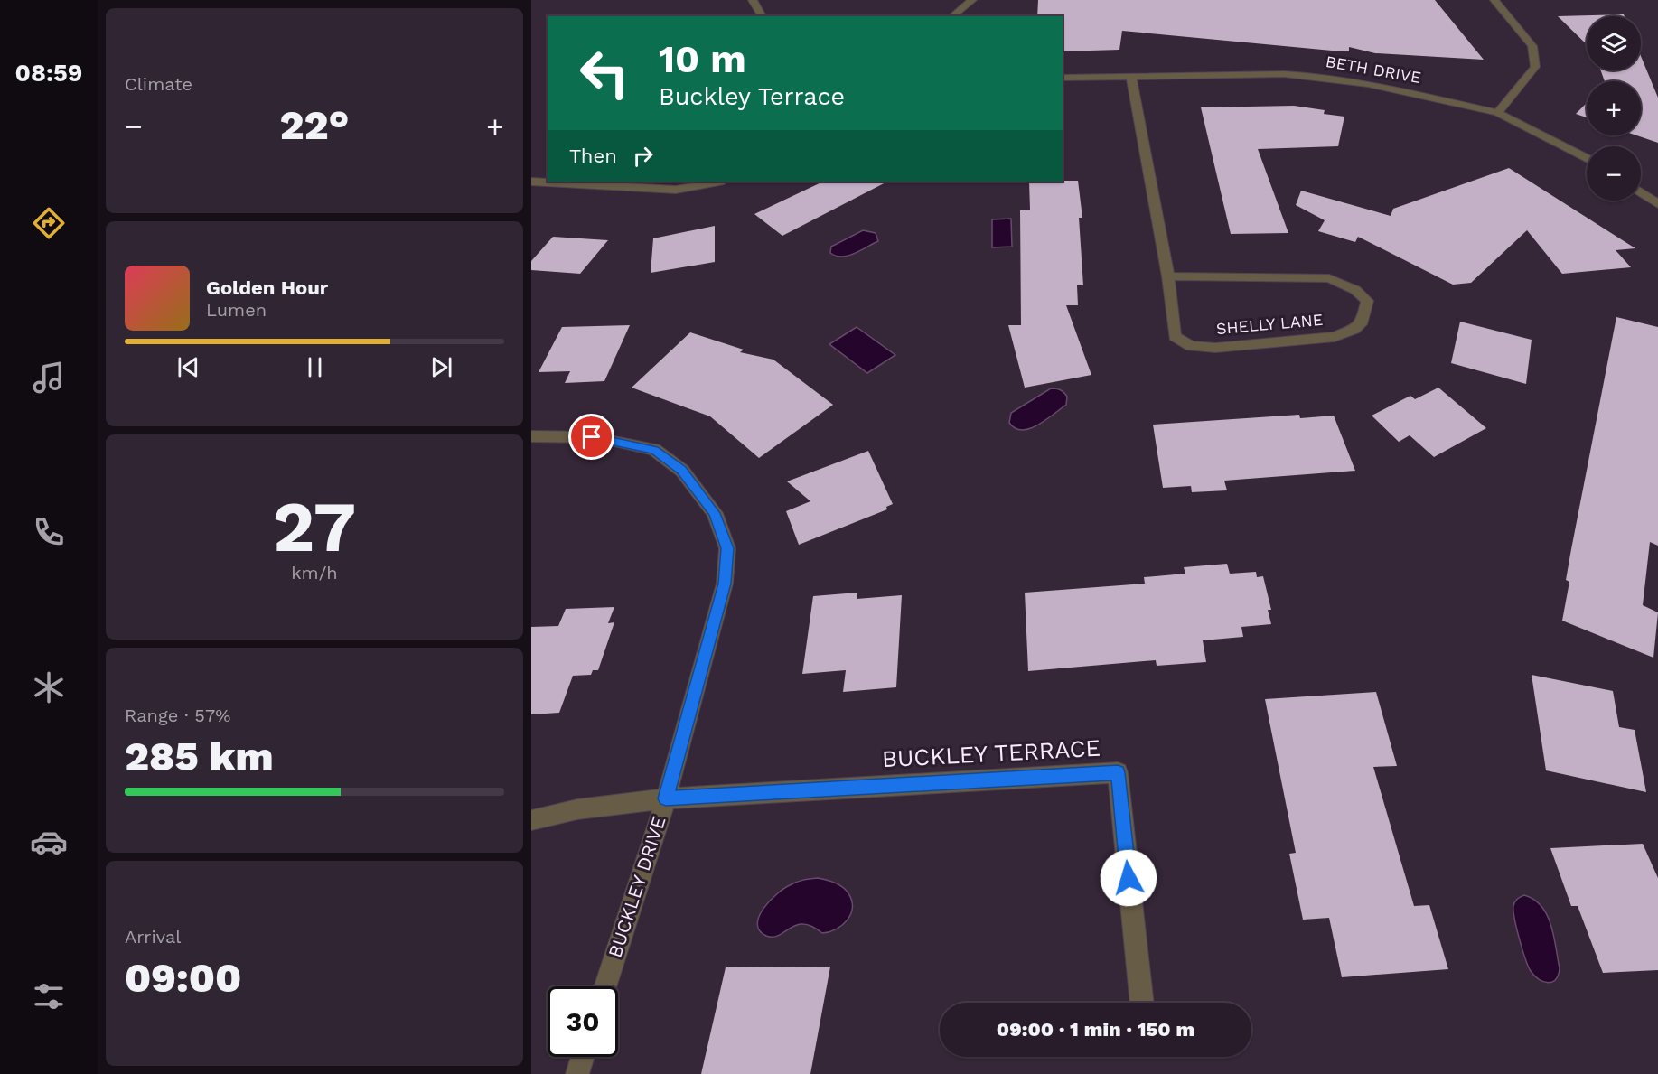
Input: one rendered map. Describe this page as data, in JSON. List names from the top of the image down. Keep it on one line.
{"streets":{"street":["BETH DRIVE","SHELLY LANE","BUCKLEY TERRACE","BUCKLEY DRIVE"]},"crossings":[["BETH DRIVE","SHELLY LANE"],["BUCKLEY TERRACE","BUCKLEY DRIVE"]],"page":{"tabs":"08:59","tile":["Climate",["27","km/h"],["Range · 57%","285 km"],["Arrival","09:00"]],"map_buttons":["+","−"],"turn":["10 m","Buckley Terrace"],"heat":["−","22°","+"],"then":"Then","song":["Golden Hour","Lumen"],"limit":"30","trip":"09:00 · 1 min · 150 m"}}
